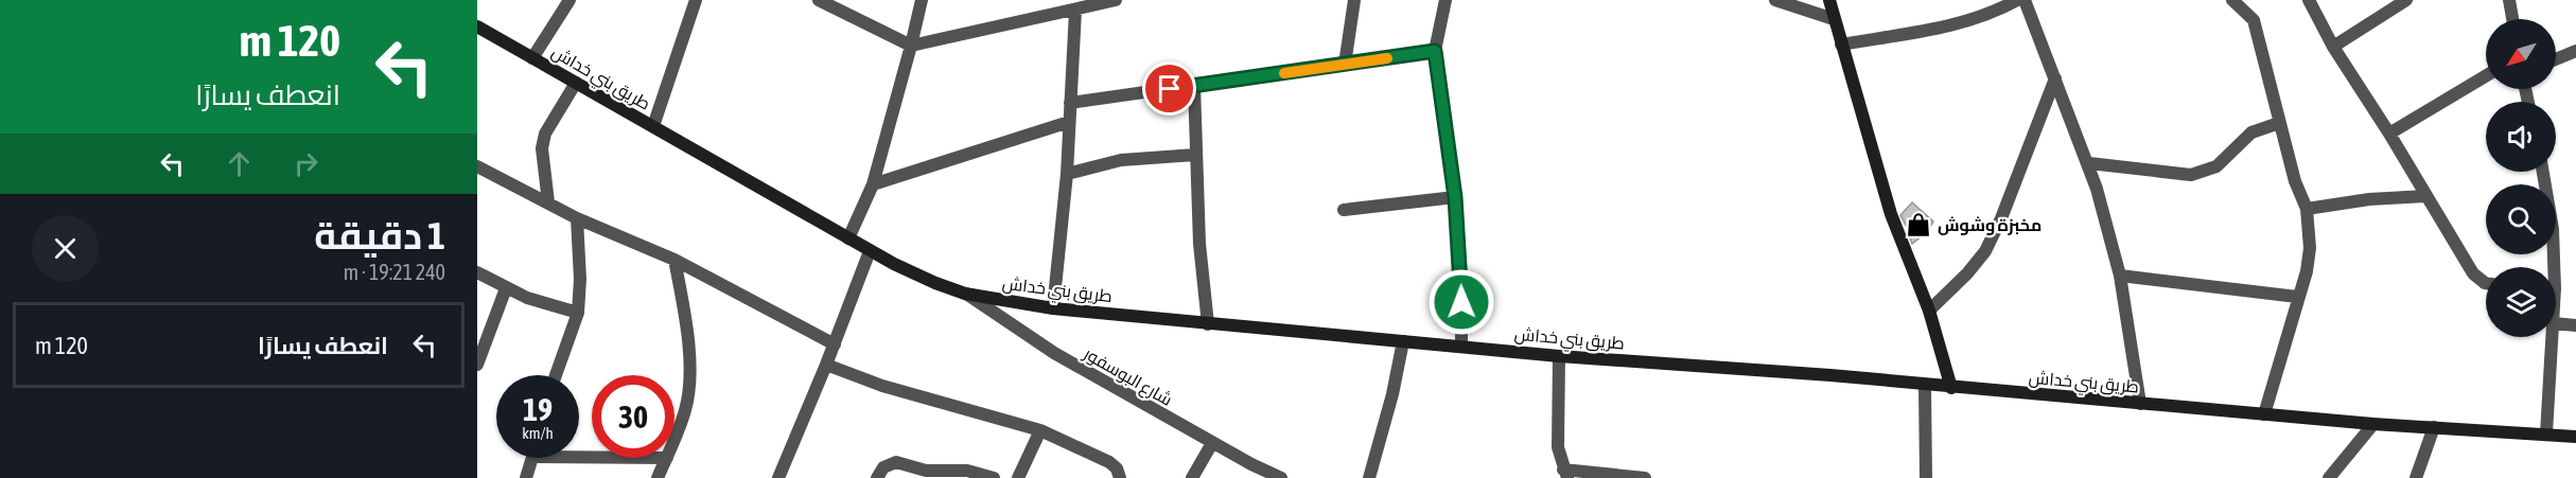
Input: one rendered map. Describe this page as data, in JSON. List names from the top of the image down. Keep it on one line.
{"streets":{"main road":["طريق بني خداش"],"street":["شارع البوسفور"]},"crossings":[["طريق بني خداش","شارع البوسفور"]],"places":{"shop":["مخبزة وشوش"]},"north":"bottom left","page":{"turn":["120 m","انعطف يسارًا"],"heading":["1 دقيقة","240 m · 19:21"],"list":[{"name":"انعطف يسارًا","value":"120 m"}],"speed":"19 km/h","limit":"30"}}
